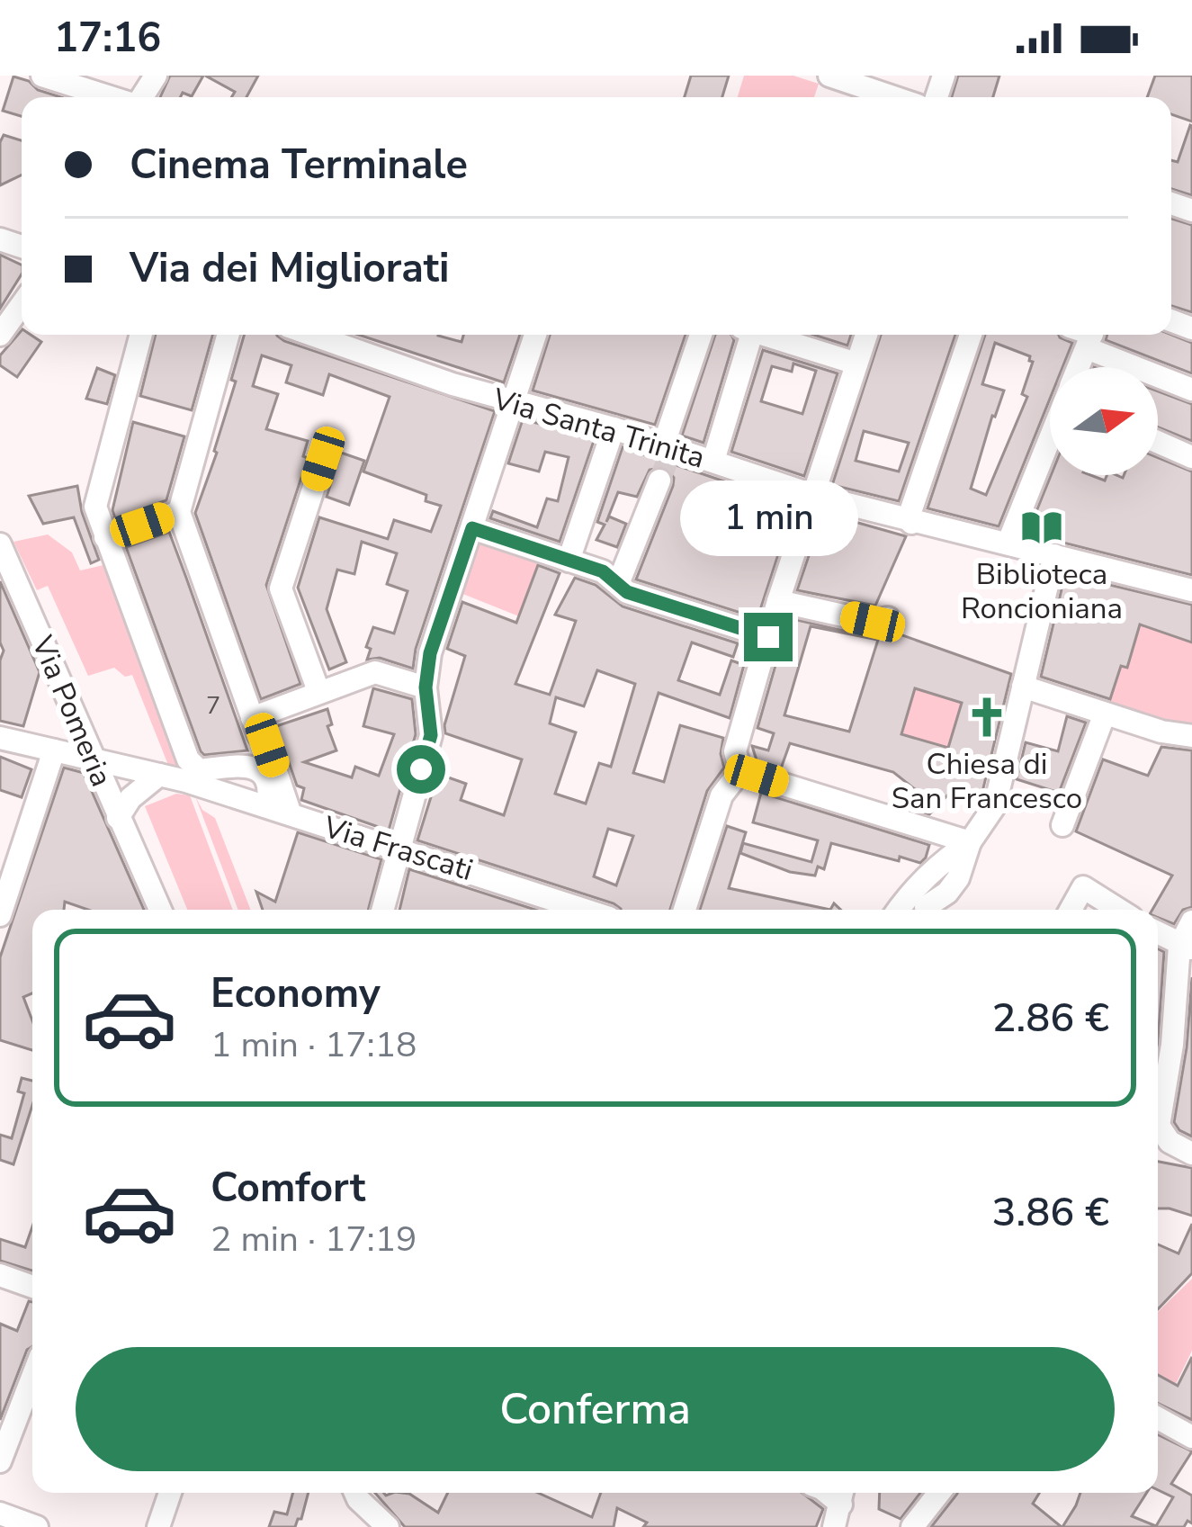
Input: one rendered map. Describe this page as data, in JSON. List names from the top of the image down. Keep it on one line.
{"streets":{"street":["Via Santa Trinita","Via Pomeria","Via Frascati"]},"places":{"library":["Biblioteca Roncioniana"],"church":["Chiesa di San Francesco"]},"house_numbers":["7"],"north":"right","page":{"status":"17:16","banner":["Cinema Terminale","Via dei Migliorati"],"bubble":"1 min","list":[{"name":"Economy","note":"1 min · 17:18","value":"2.86 €"},{"name":"Comfort","note":"2 min · 17:19","value":"3.86 €"}],"buttons":"Conferma"}}
